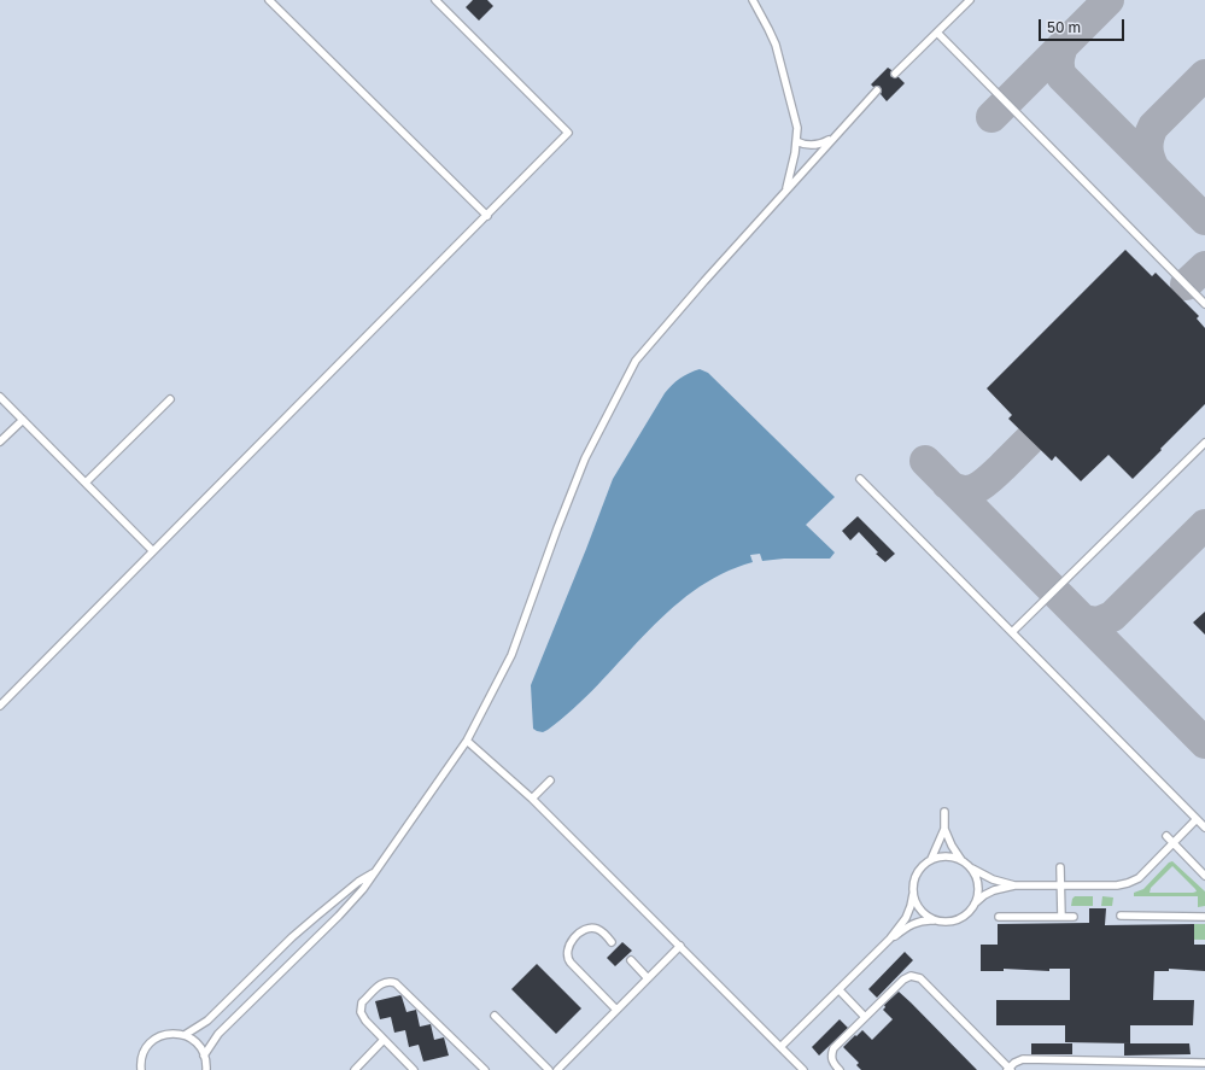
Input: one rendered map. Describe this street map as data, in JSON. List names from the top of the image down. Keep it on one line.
{"scale_bar":"50 m"}
